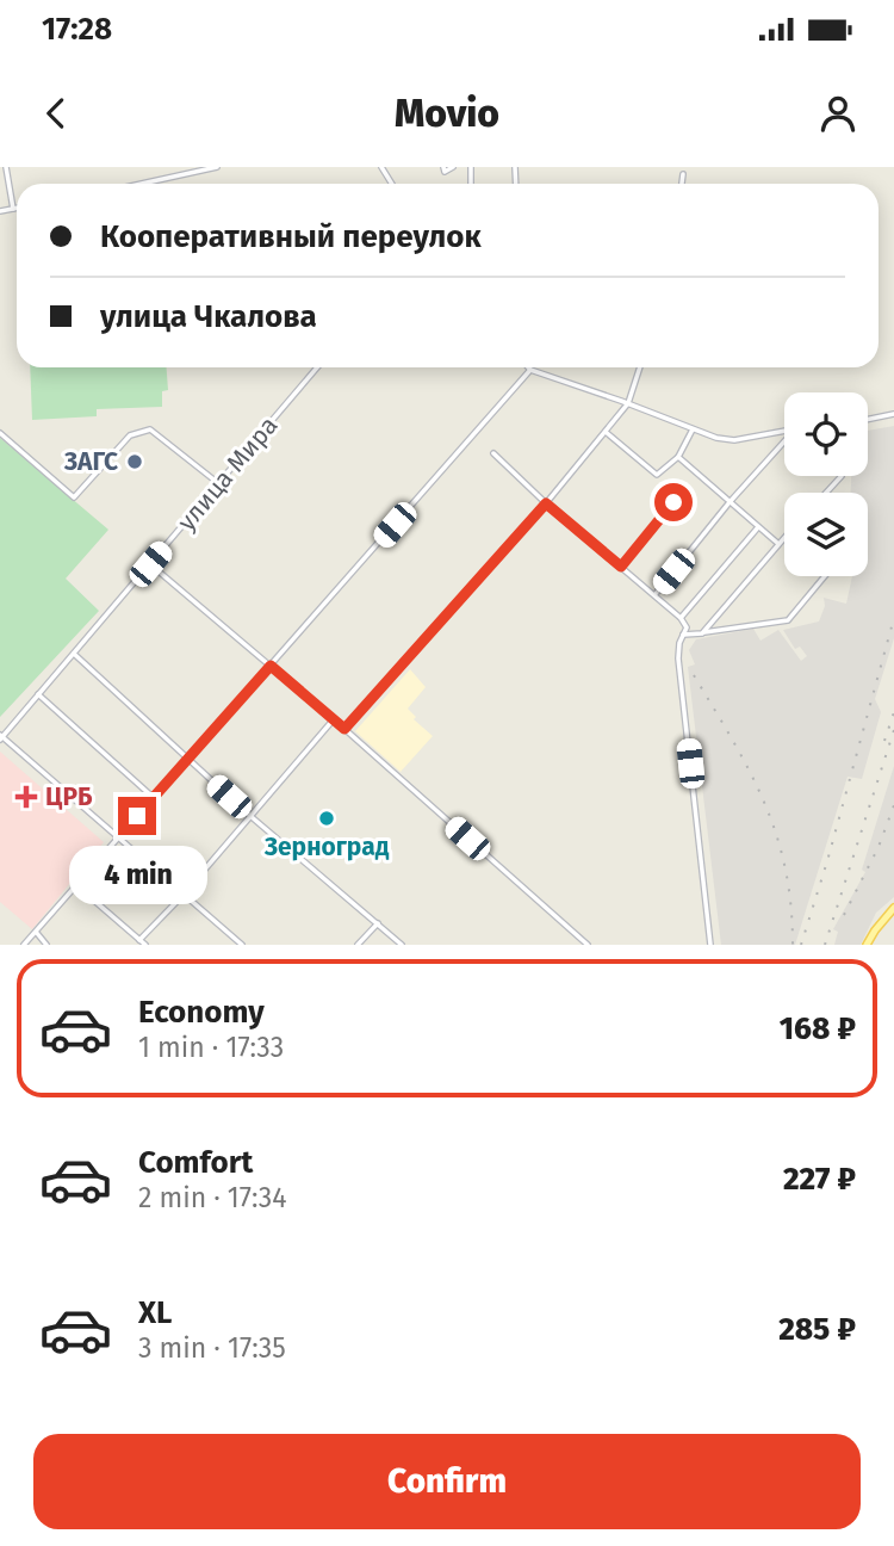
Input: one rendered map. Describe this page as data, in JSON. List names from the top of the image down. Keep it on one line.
{"streets":{"street":["улица Мира"]},"places":{"other":["ЗАГС","Зерноград"],"health":["ЦРБ"]},"page":{"status":"17:28","header":"Movio","banner":["Кооперативный переулок","улица Чкалова"],"bubble":"4 min","list":[{"name":"Economy","note":"1 min · 17:33","value":"168 ₽"},{"name":"Comfort","note":"2 min · 17:34","value":"227 ₽"},{"name":"XL","note":"3 min · 17:35","value":"285 ₽"}],"buttons":"Confirm"}}
